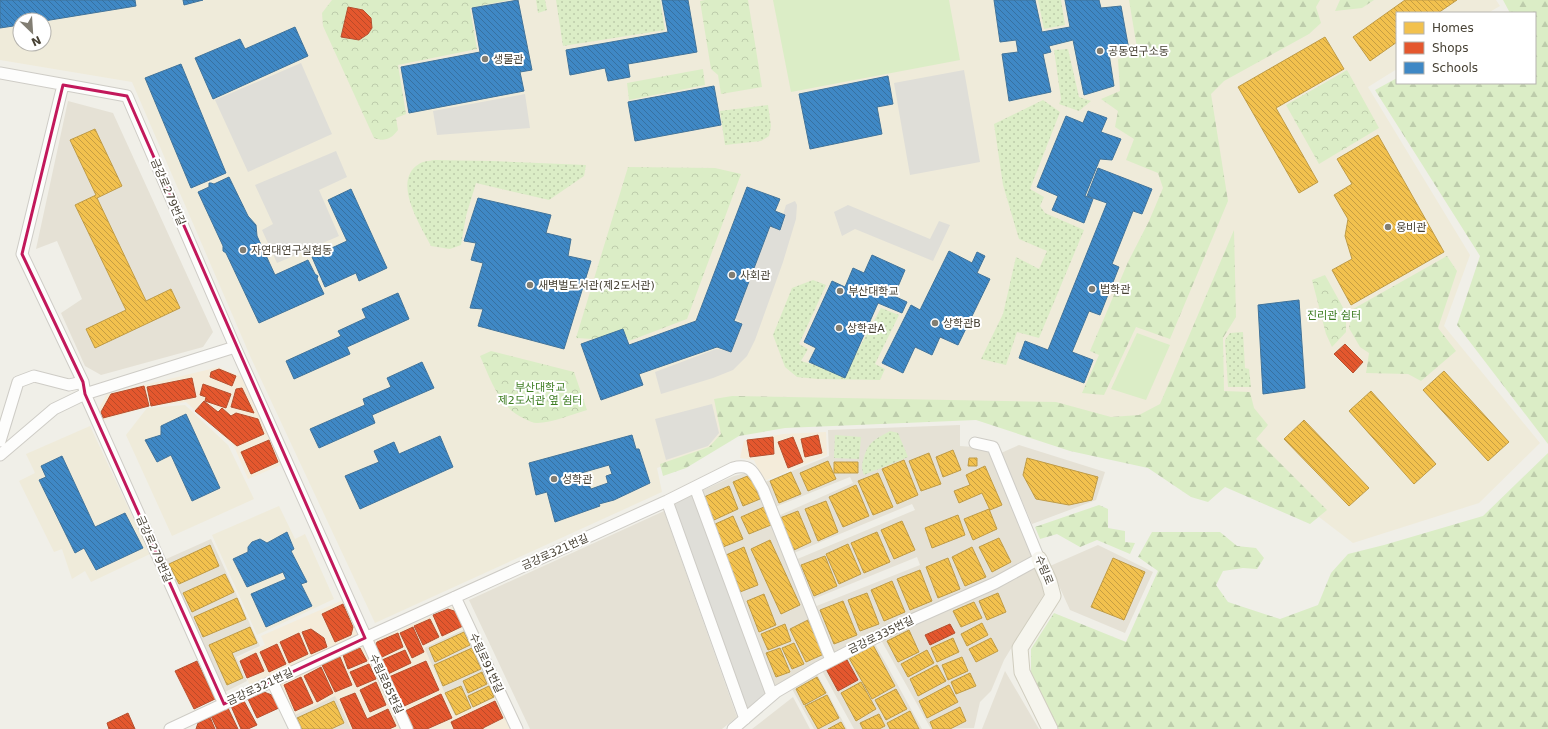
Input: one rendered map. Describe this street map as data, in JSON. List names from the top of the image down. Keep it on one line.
{"streets":{"main road":["수림로"],"street":["금강로279번길","금강로321번길","금강로335번길","수림로91번길","수림로85번길"]},"crossings":[["금강로279번길","금강로321번길"],["금강로279번길","수림로85번길"],["금강로321번길","금강로335번길"],["금강로321번길","수림로91번길"],["금강로321번길","수림로85번길"],["수림로","금강로335번길"]],"parks":["진리관 쉼터","부산대학교 제2도서관 옆 쉼터"],"places":["공동연구소동","생물관","웅비관","자연대연구실험동","사회관","새벽벌도서관(제2도서관)","법학관","부산대학교","상학관B","상학관A","성학관"],"legend":["Homes","Shops","Schools"],"north":"bottom right"}
